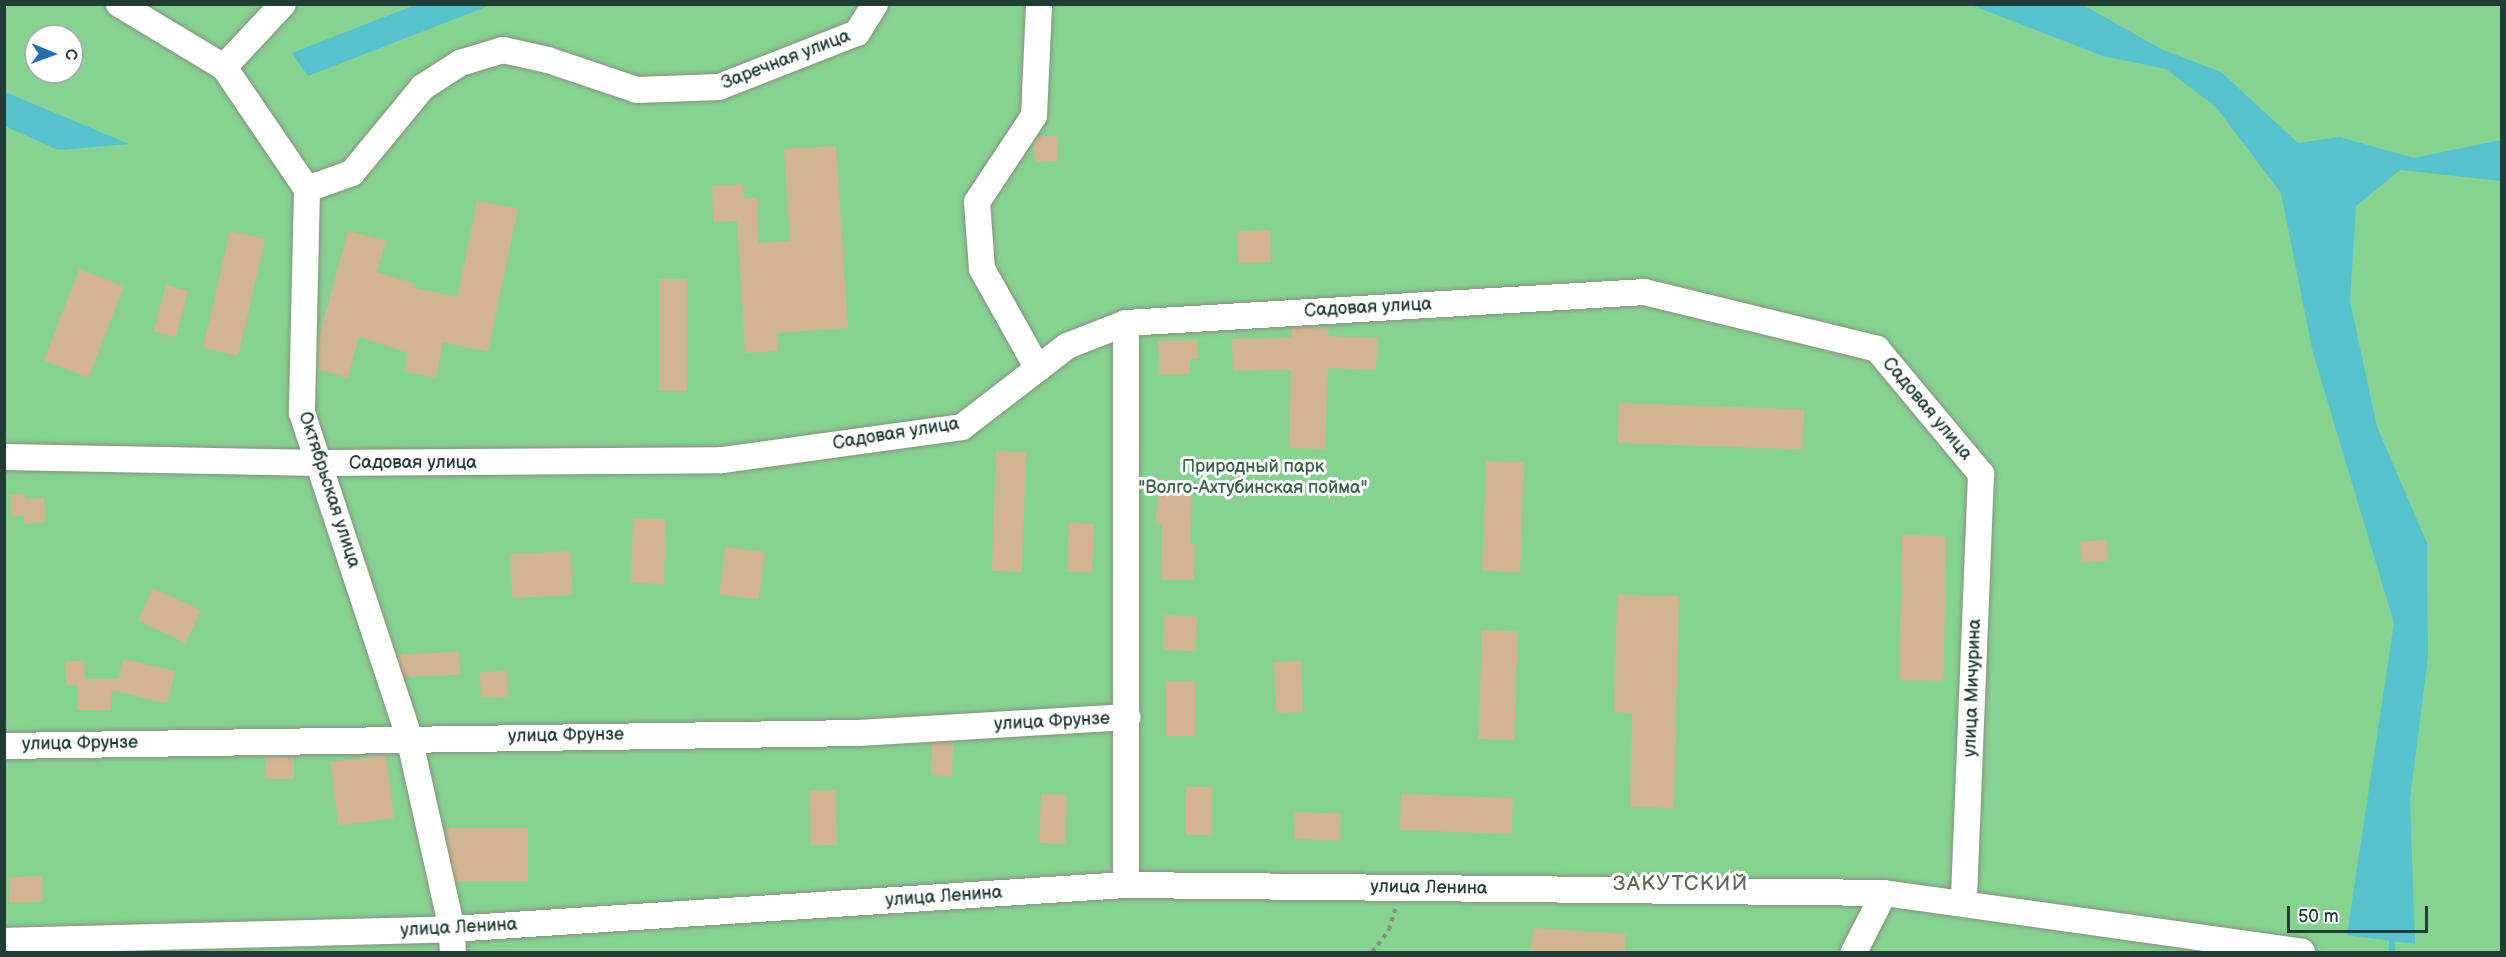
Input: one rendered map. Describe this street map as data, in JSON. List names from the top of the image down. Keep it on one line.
{"streets":{"street":["Заречная улица","Садовая улица","Октябрьская улица","улица Мичурина","улица Фрунзе","улица Ленина"]},"crossings":[["Заречная улица","Октябрьская улица"],["Садовая улица","Октябрьская улица"],["Садовая улица","улица Мичурина"],["Октябрьская улица","улица Фрунзе"],["Октябрьская улица","улица Ленина"],["улица Мичурина","улица Ленина"]],"districts":["ЗАКУТСКИЙ"],"parks":["Природный парк \"Волго-Ахтубинская пойма\""],"scale_bar":"50 m","north":"right"}
